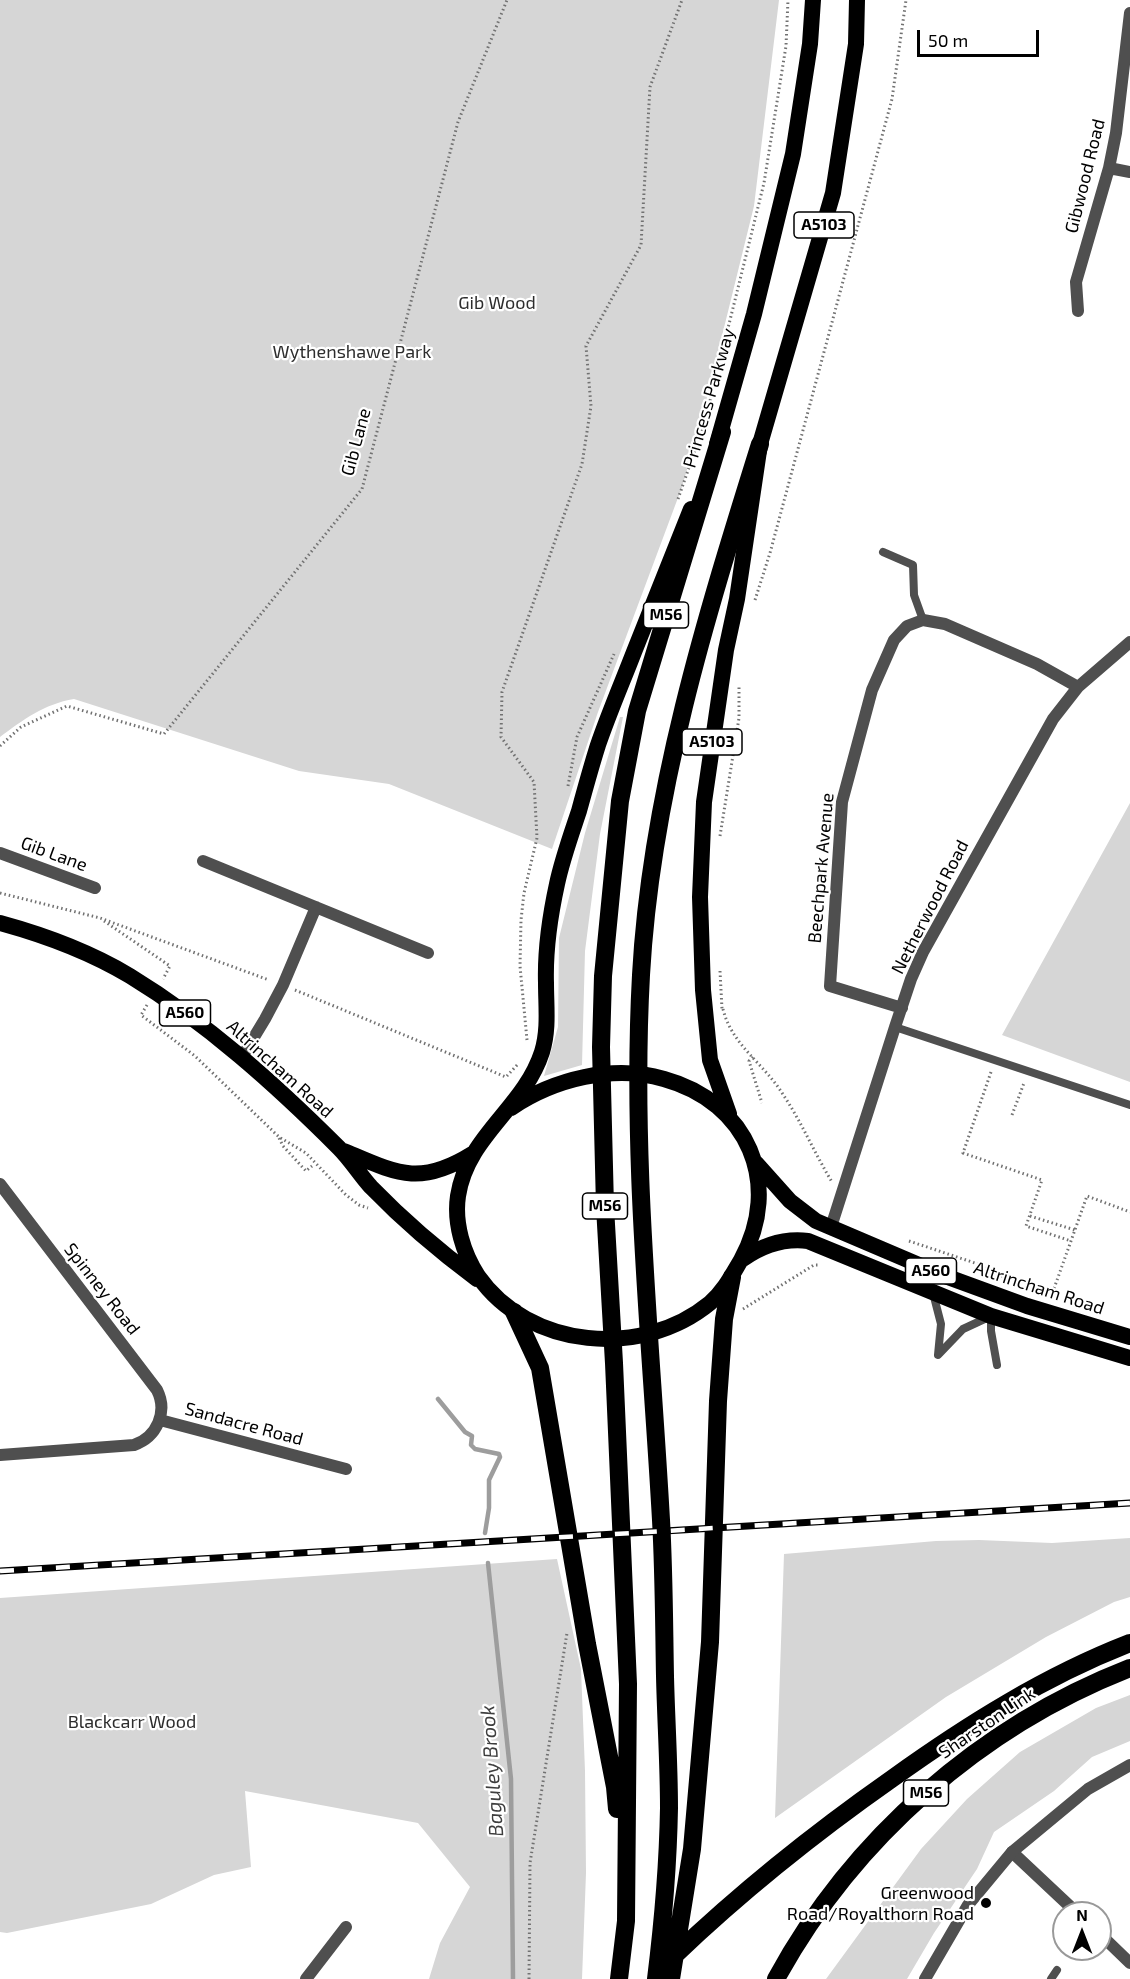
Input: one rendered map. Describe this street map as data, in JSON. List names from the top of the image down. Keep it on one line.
{"streets":{"highway":["A5103","Princess Parkway","M56","A560","Altrincham Road","Sharston Link"],"street":["Gibwood Road","Gib Lane","Beechpark Avenue","Netherwood Road","Spinney Road","Sandacre Road"]},"crossings":[["A5103","Princess Parkway"],["A5103","M56"],["A5103","A560"],["Princess Parkway","M56"],["M56","A560"],["Beechpark Avenue","Netherwood Road"],["Netherwood Road","Altrincham Road"],["A560","Altrincham Road"],["Spinney Road","Sandacre Road"]],"water":["Baguley Brook"],"parks":["Gib Wood","Wythenshawe Park","Blackcarr Wood"],"places":["Greenwood Road/Royalthorn Road"],"scale_bar":"50 m","north":"top"}
